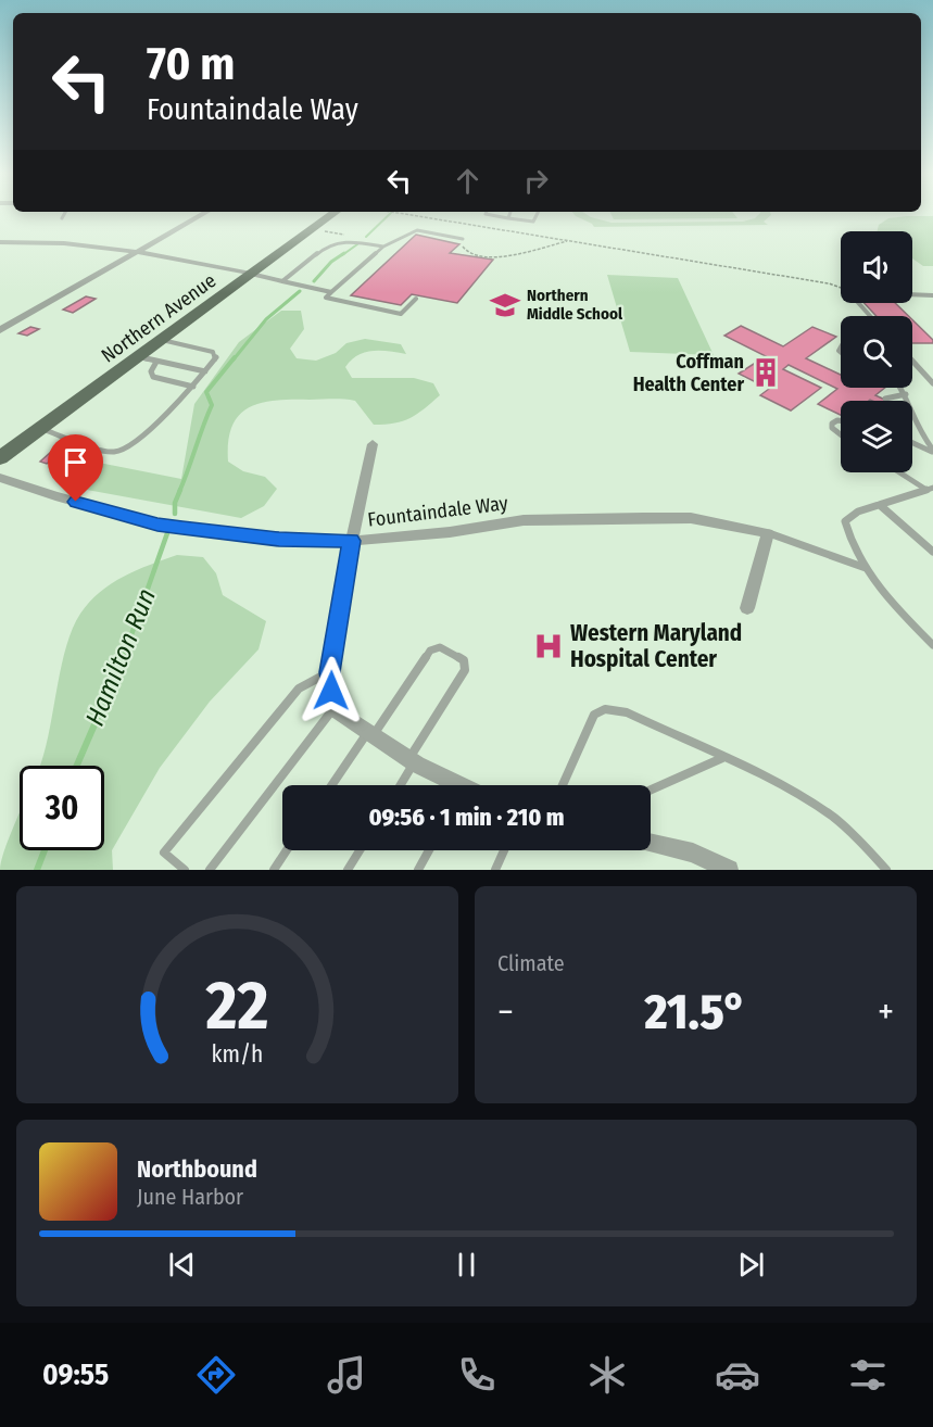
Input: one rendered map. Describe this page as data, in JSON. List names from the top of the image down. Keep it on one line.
{"streets":{"main road":["Northern Avenue"],"street":["Fountaindale Way"]},"water":["Hamilton Run"],"places":{"school or university":["Northern Middle School"],"building":["Coffman Health Center"],"hospital":["Western Maryland Hospital Center"]},"page":{"turn":["70 m","Fountaindale Way"],"limit":"30","trip":"09:56 · 1 min · 210 m","tile":"Climate","heat":["−","21.5°","+"],"song":["Northbound","June Harbor"],"tabs":"09:55","gauge":["22","km/h"]}}
